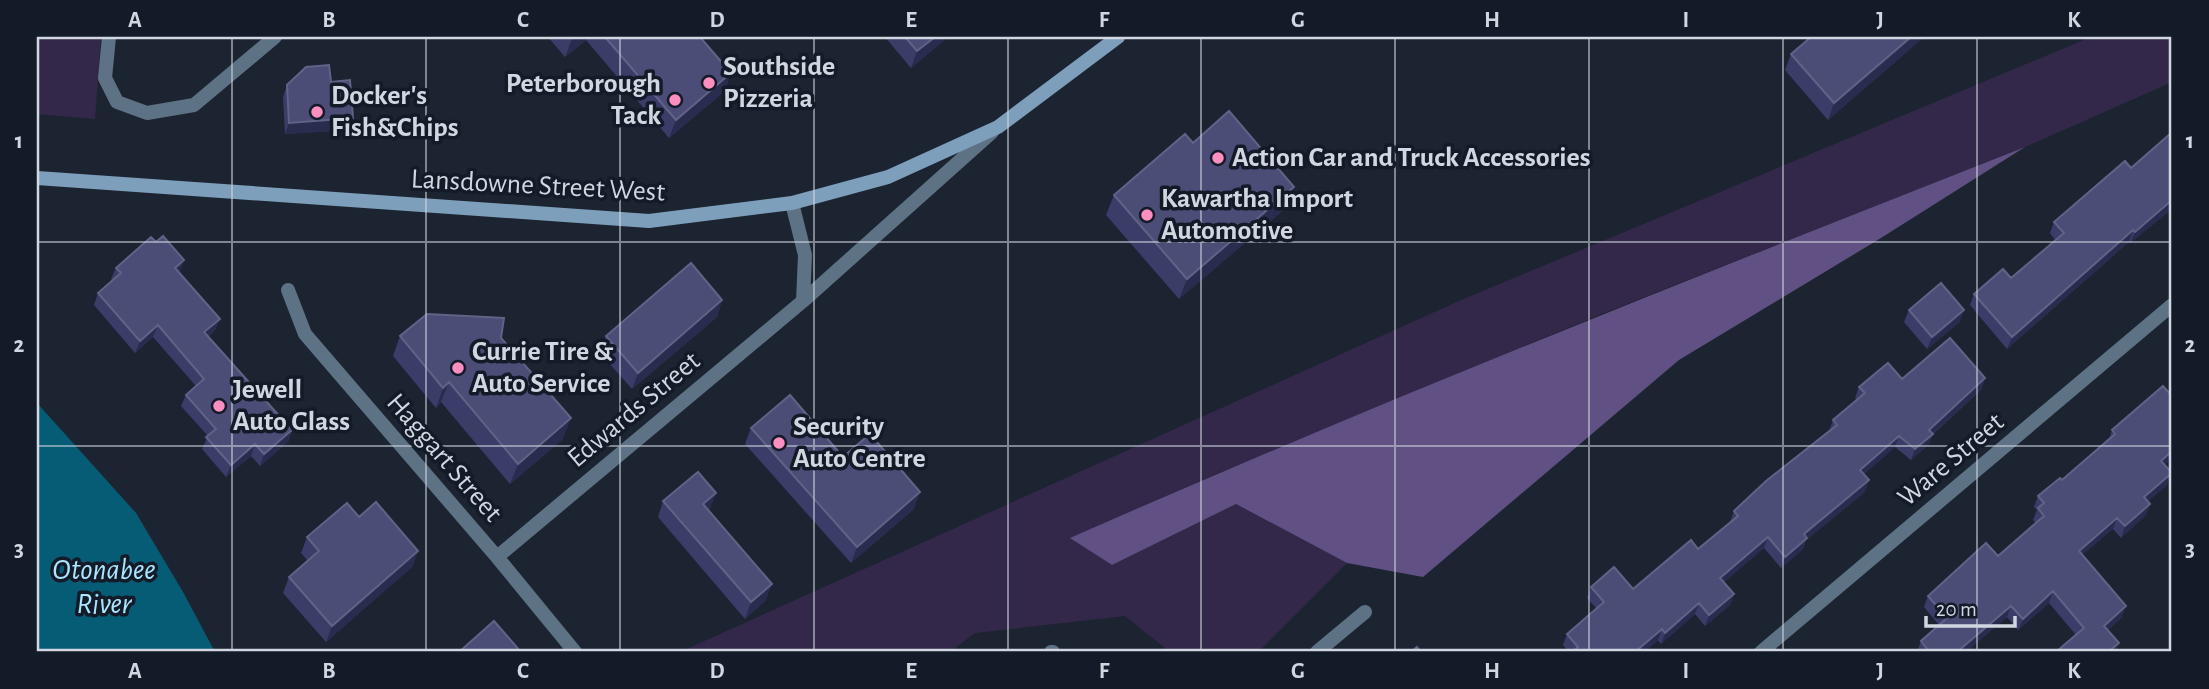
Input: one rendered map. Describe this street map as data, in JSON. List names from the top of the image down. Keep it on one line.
{"streets":{"main road":["Lansdowne Street West"],"street":["Edwards Street","Haggart Street","Ware Street"]},"crossings":[["Lansdowne Street West","Edwards Street"],["Edwards Street","Haggart Street"]],"water":["Otonabee River"],"places":["Southside Pizzeria","Peterborough Tack","Docker's Fish&Chips","Action Car and Truck Accessories","Kawartha Import Automotive","Currie Tire & Auto Service","Jewell Auto Glass","Security Auto Centre"],"scale_bar":"20 m","grid":{"columns":["A","B","C","D","E","F","G","H","I","J","K"],"rows":["1","2","3"]}}
